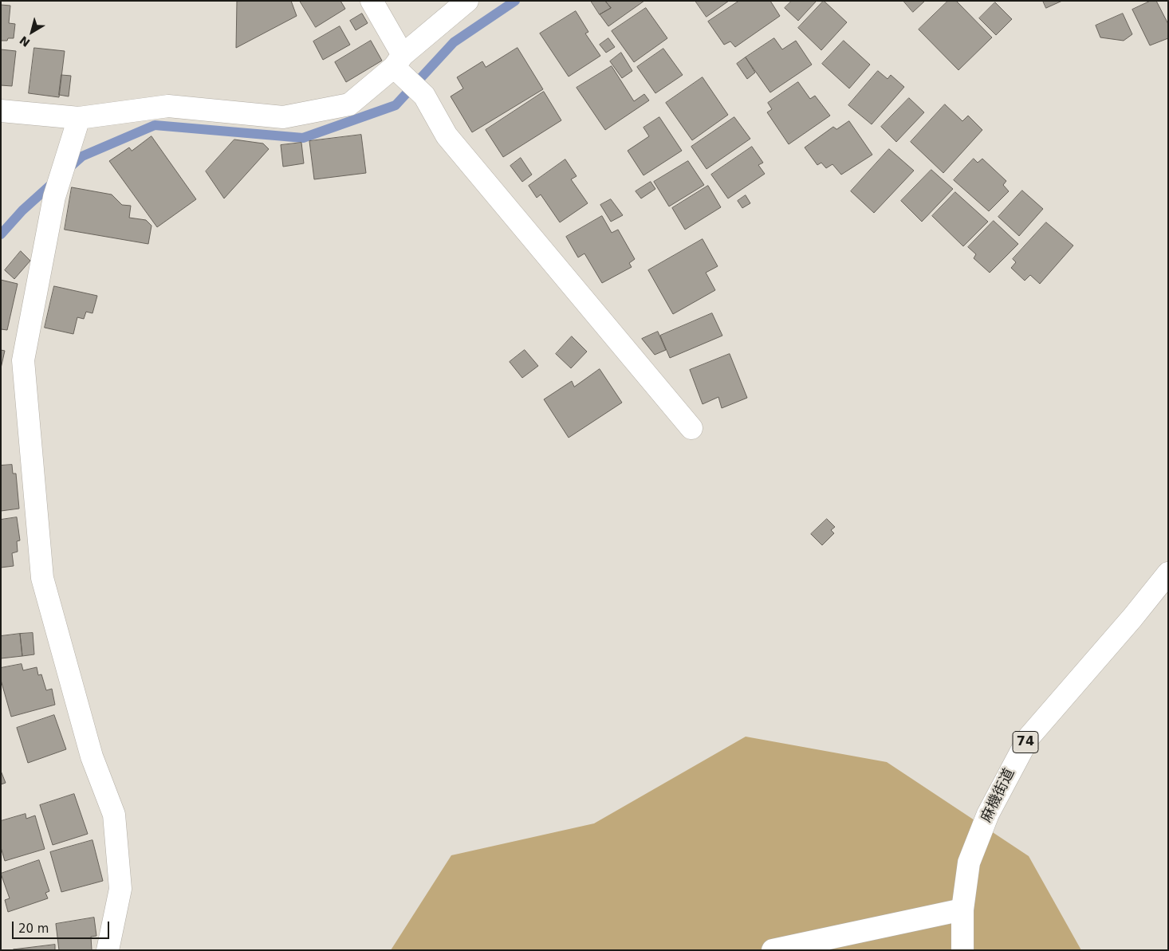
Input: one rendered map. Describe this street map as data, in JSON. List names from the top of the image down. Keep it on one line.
{"streets":{"street":["74","麻機街道"]},"scale_bar":"20 m","north":"bottom left"}
